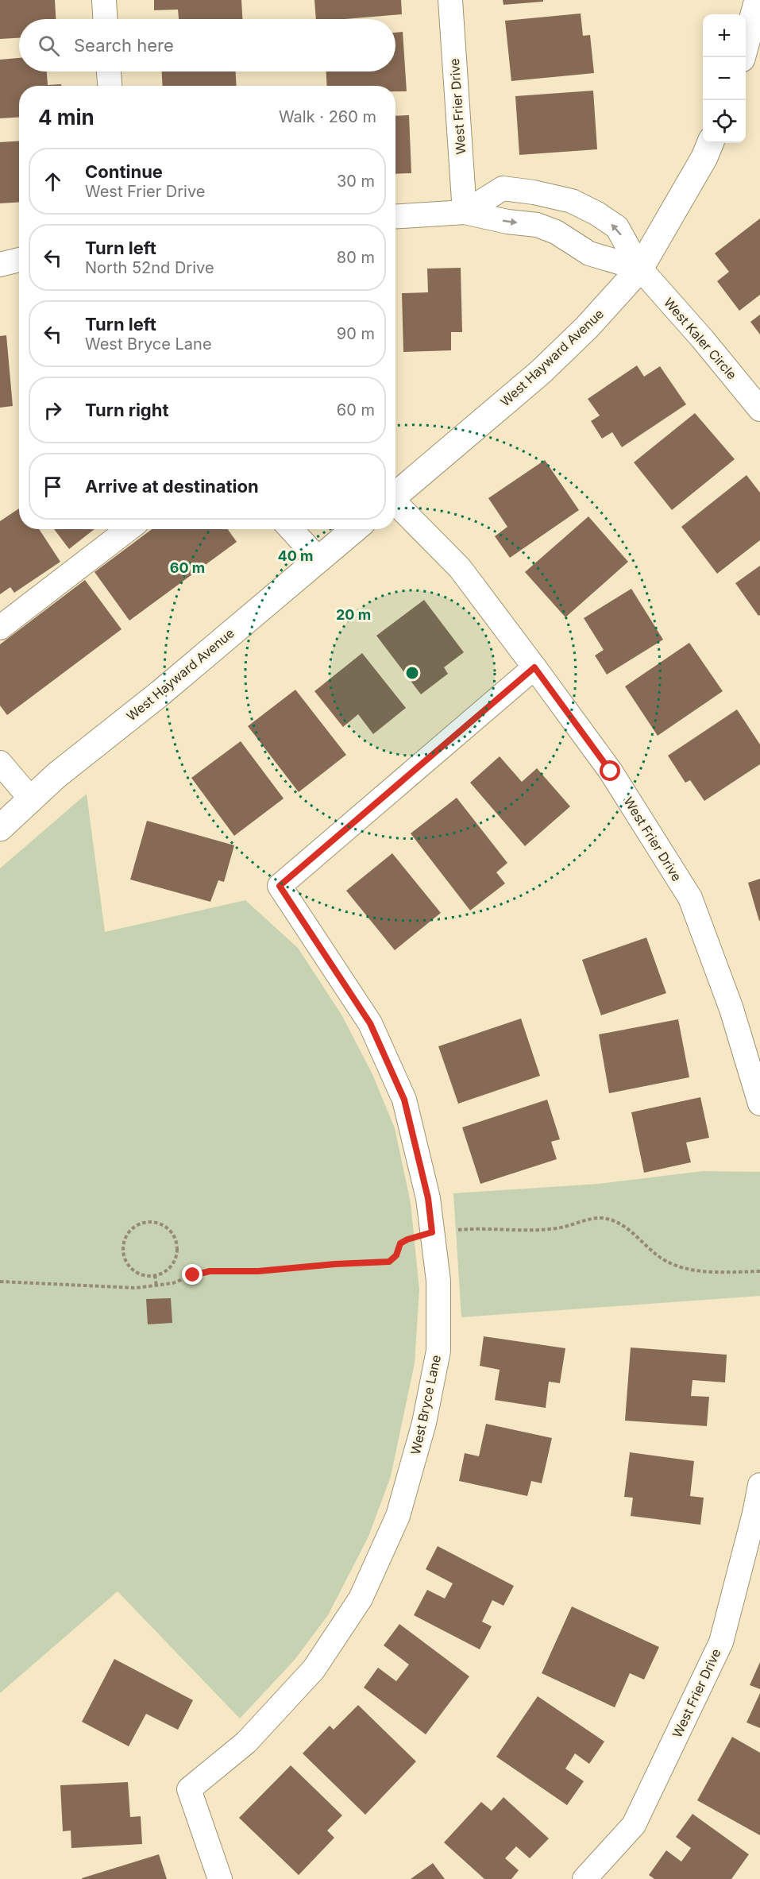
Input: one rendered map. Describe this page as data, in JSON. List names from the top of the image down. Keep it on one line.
{"streets":{"street":["West Frier Drive","West Kaler Circle","West Hayward Avenue","West Bryce Lane"]},"crossings":[["West Frier Drive","West Kaler Circle"],["West Frier Drive","West Bryce Lane"],["West Kaler Circle","West Hayward Avenue"]],"page":{"map_buttons":["+","−"],"search":"Search here","heading":["4 min","Walk · 260 m"],"list":[["Continue","West Frier Drive","30 m"],["Turn left","North 52nd Drive","80 m"],["Turn left","West Bryce Lane","90 m"],["Turn right","60 m"],"Arrive at destination"]},"rings":["40 m","60 m","20 m"]}
